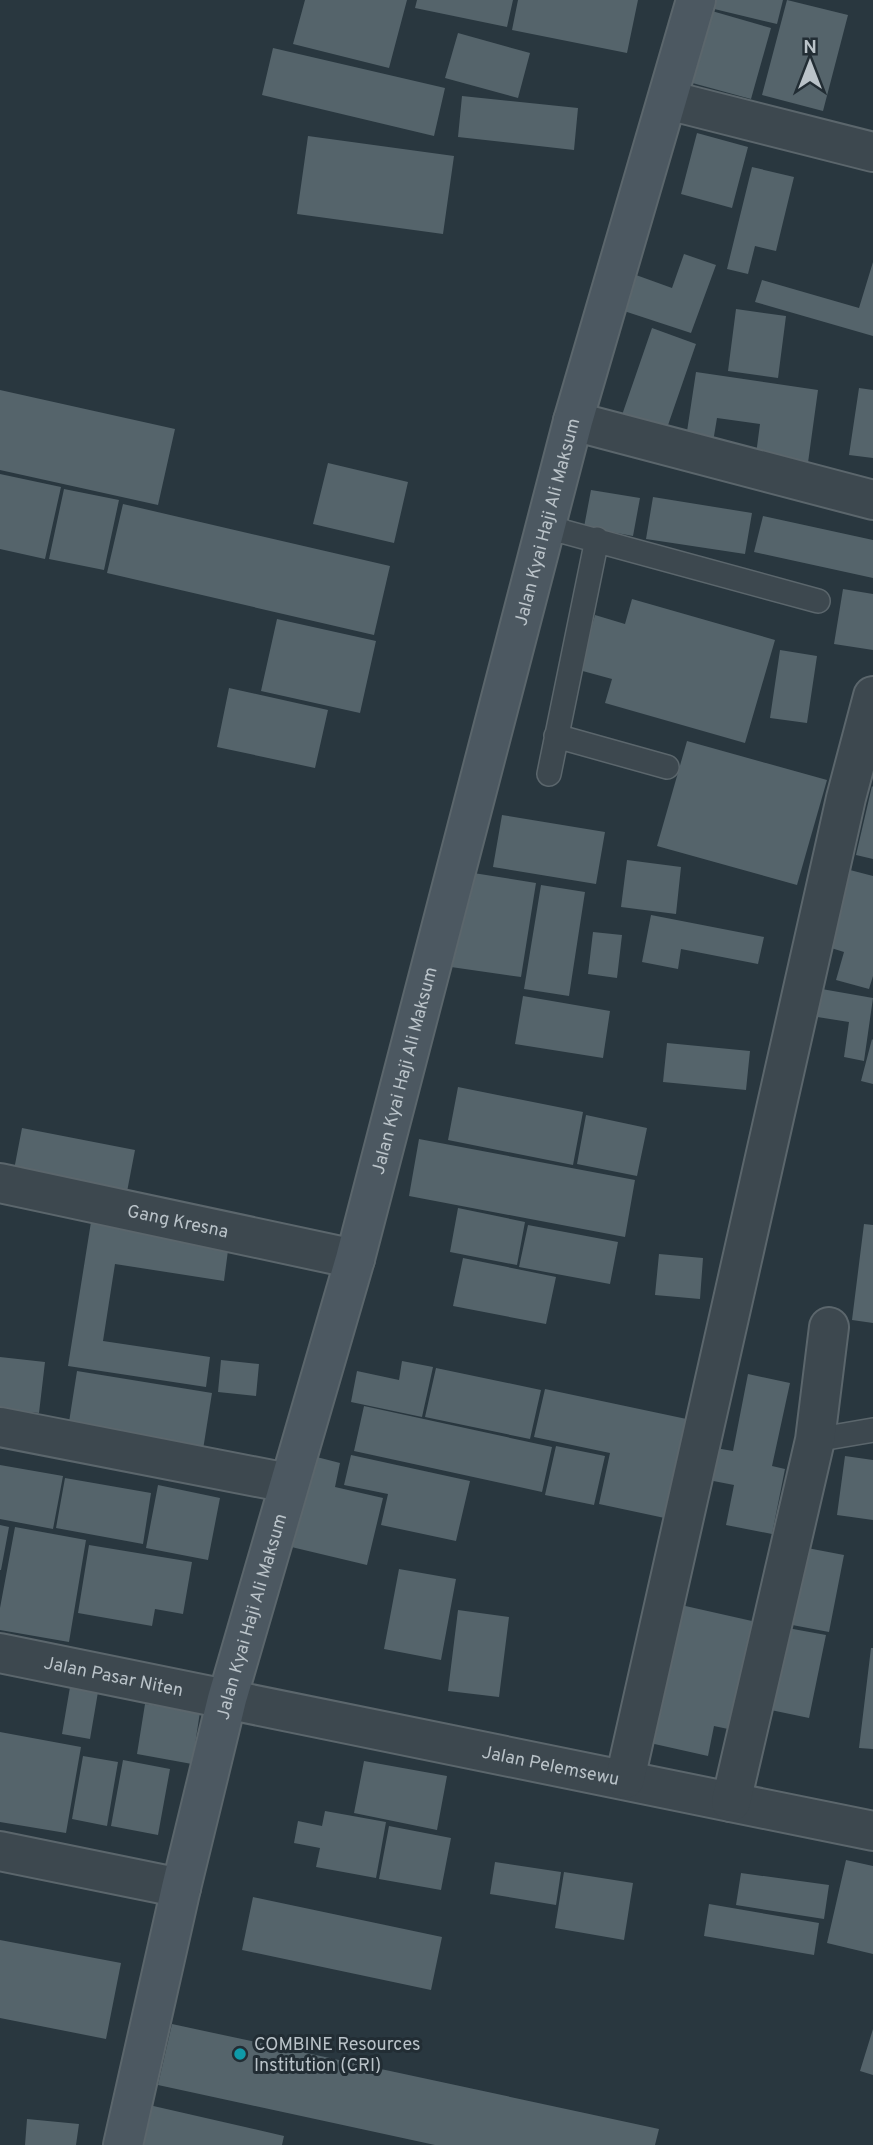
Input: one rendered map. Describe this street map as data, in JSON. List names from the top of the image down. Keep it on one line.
{"streets":{"street":["Jalan Kyai Haji Ali Maksum","Gang Kresna","Jalan Pasar Niten","Jalan Pelemsewu"]},"crossings":[["Jalan Kyai Haji Ali Maksum","Gang Kresna"],["Jalan Kyai Haji Ali Maksum","Jalan Pasar Niten"],["Jalan Kyai Haji Ali Maksum","Jalan Pelemsewu"],["Jalan Pasar Niten","Jalan Pelemsewu"]],"places":["COMBINE Resources Institution (CRI)"],"north":"top"}
